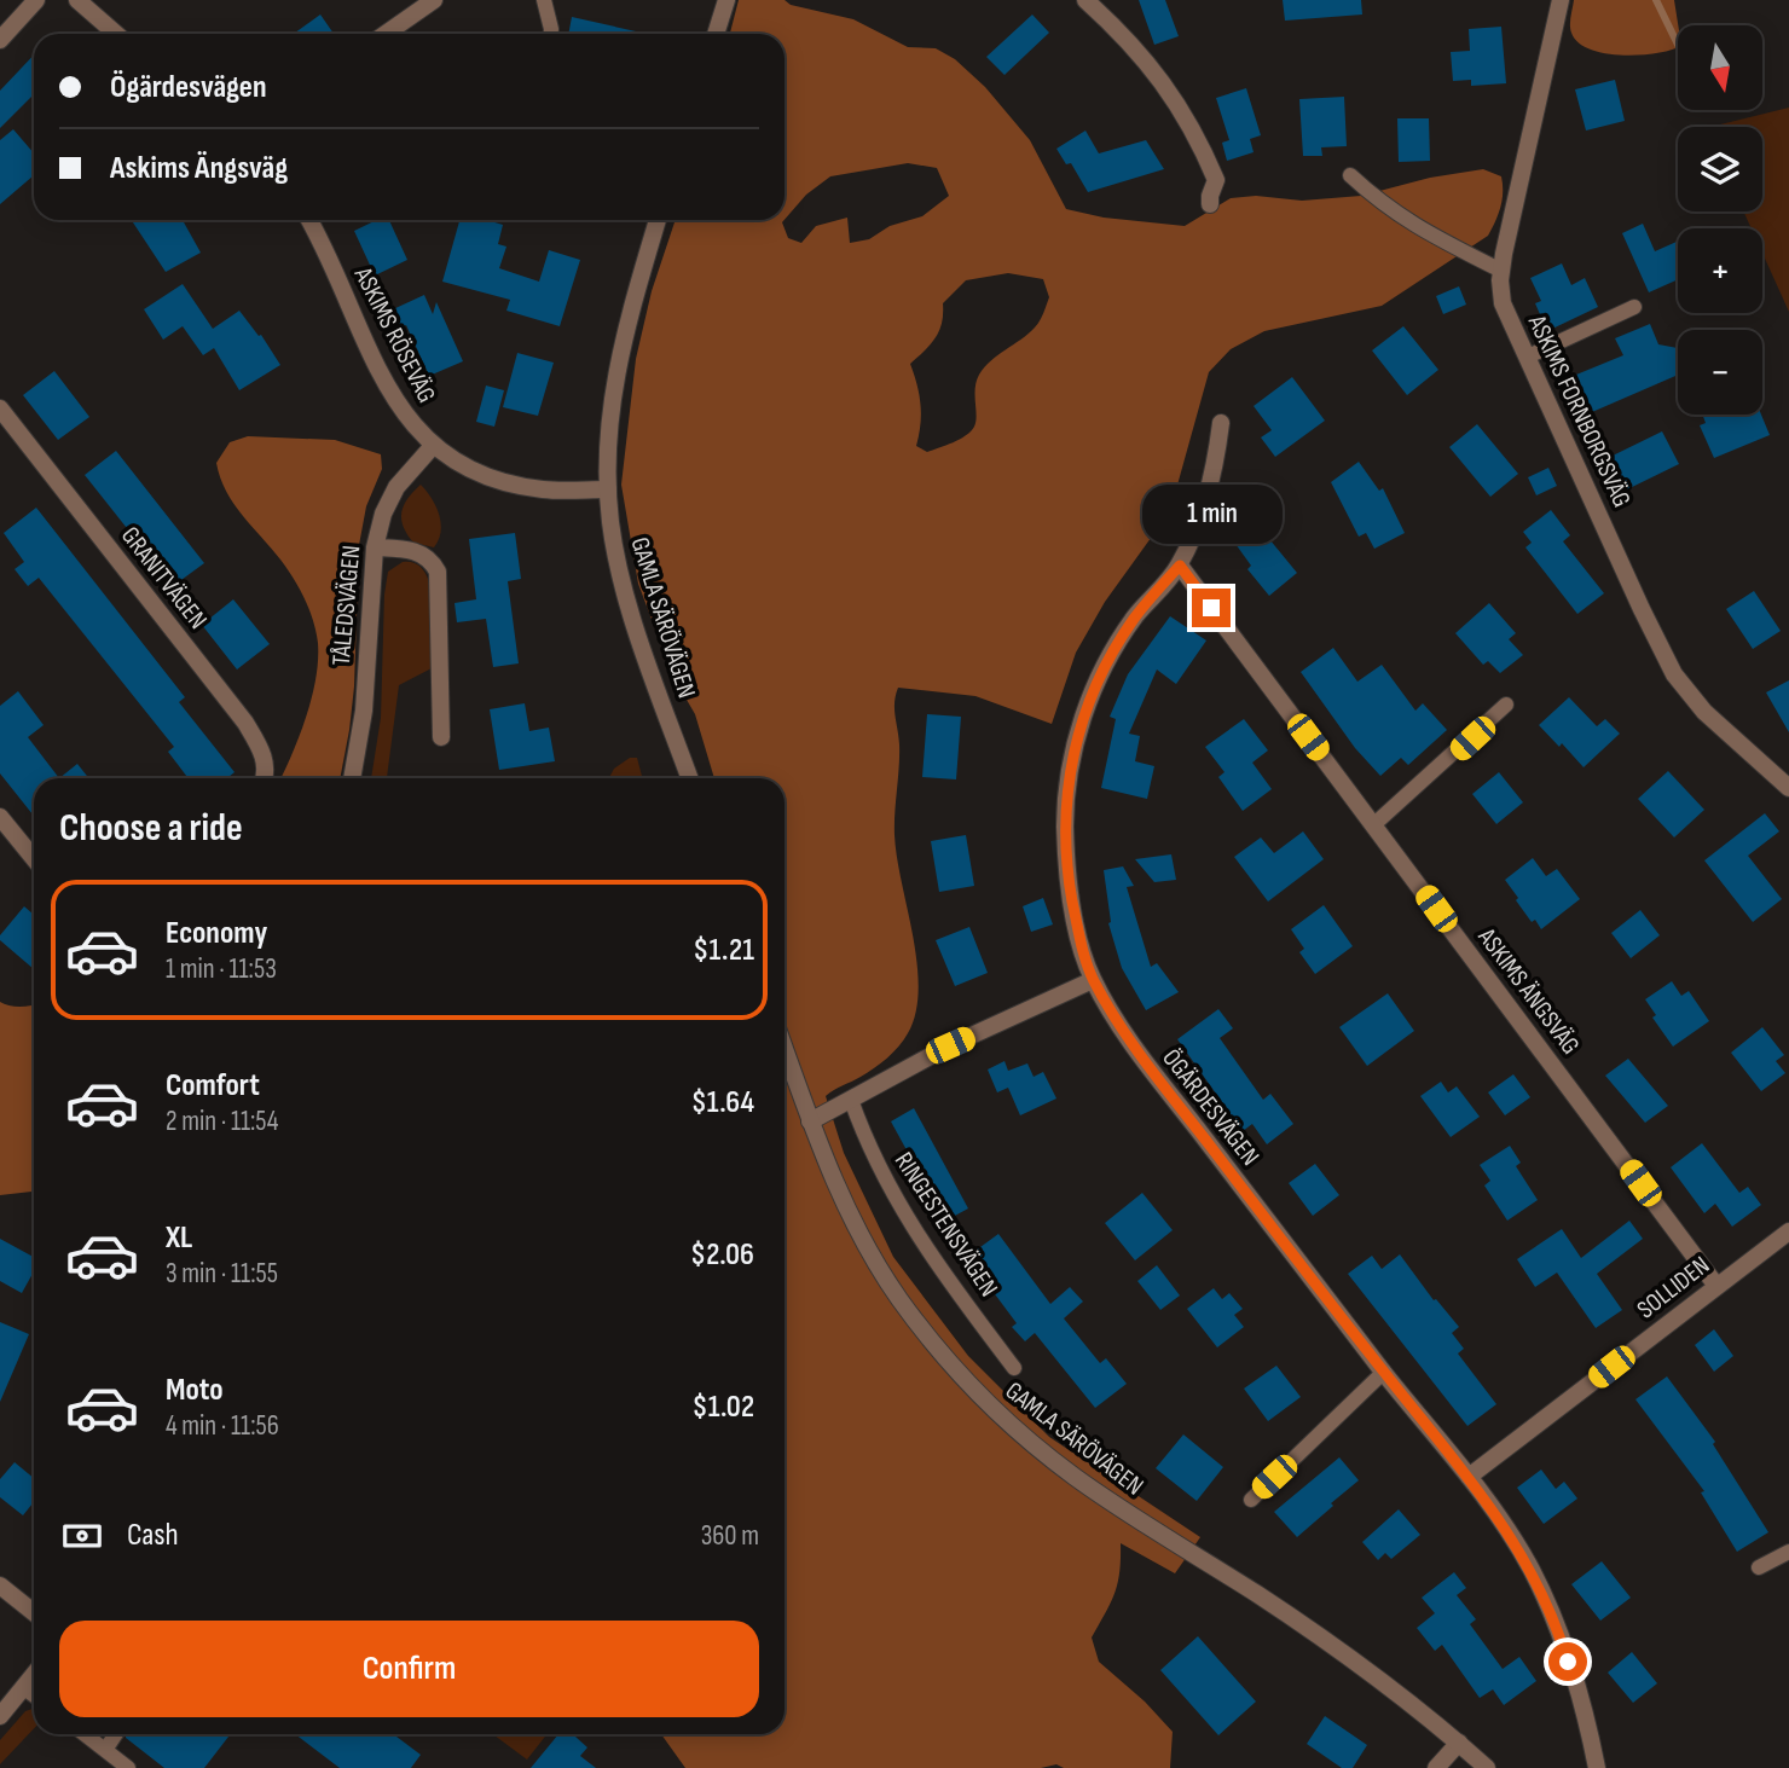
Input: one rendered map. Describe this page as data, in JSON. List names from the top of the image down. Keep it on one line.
{"streets":{"street":["ASKIMS RÖSEVÄG","ASKIMS FORNBORGSVÄG","GRANITVÄGEN","TÅLEDSVÄGEN","GAMLA SÄRÖVÄGEN","ASKIMS ÄNGSVÄG","ÖGÄRDESVÄGEN","SOLLIDEN"],"lane":["RINGESTENSVÄGEN"]},"crossings":[["ASKIMS RÖSEVÄG","TÅLEDSVÄGEN"],["ASKIMS RÖSEVÄG","GAMLA SÄRÖVÄGEN"],["ASKIMS ÄNGSVÄG","ÖGÄRDESVÄGEN"],["ASKIMS ÄNGSVÄG","SOLLIDEN"],["ÖGÄRDESVÄGEN","SOLLIDEN"]],"north":"bottom","page":{"map_buttons":["+","−"],"banner":["Ögärdesvägen","Askims Ängsväg"],"bubble":"1 min","heading":"Choose a ride","list":[{"name":"Economy","note":"1 min · 11:53","value":"$1.21"},{"name":"Comfort","note":"2 min · 11:54","value":"$1.64"},{"name":"XL","note":"3 min · 11:55","value":"$2.06"},{"name":"Moto","note":"4 min · 11:56","value":"$1.02"}],"pay":["Cash","360 m"],"buttons":"Confirm"}}
